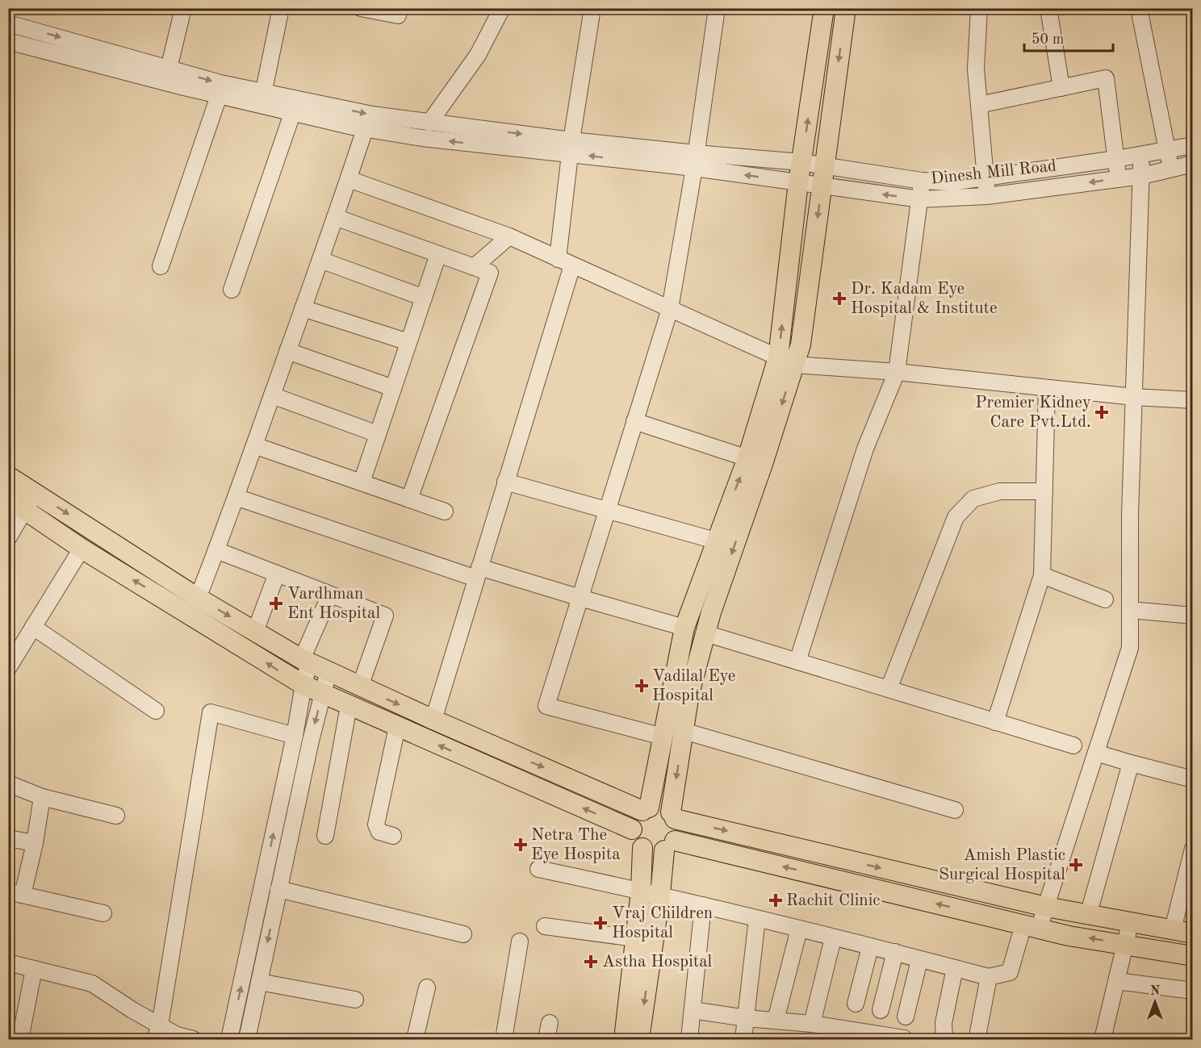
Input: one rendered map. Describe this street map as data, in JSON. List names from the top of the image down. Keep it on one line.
{"streets":{"street":["Dinesh Mill Road"]},"places":{"health":["Dr. Kadam Eye Hospital & Institute","Premier Kidney Care Pvt.Ltd.","Vardhman Ent Hospital","Vadilal Eye Hospital","Netra The Eye Hospita","Amish Plastic Surgical Hospital","Rachit Clinic","Vraj Children Hospital","Astha Hospital"]},"scale_bar":"50 m","north":"top"}
